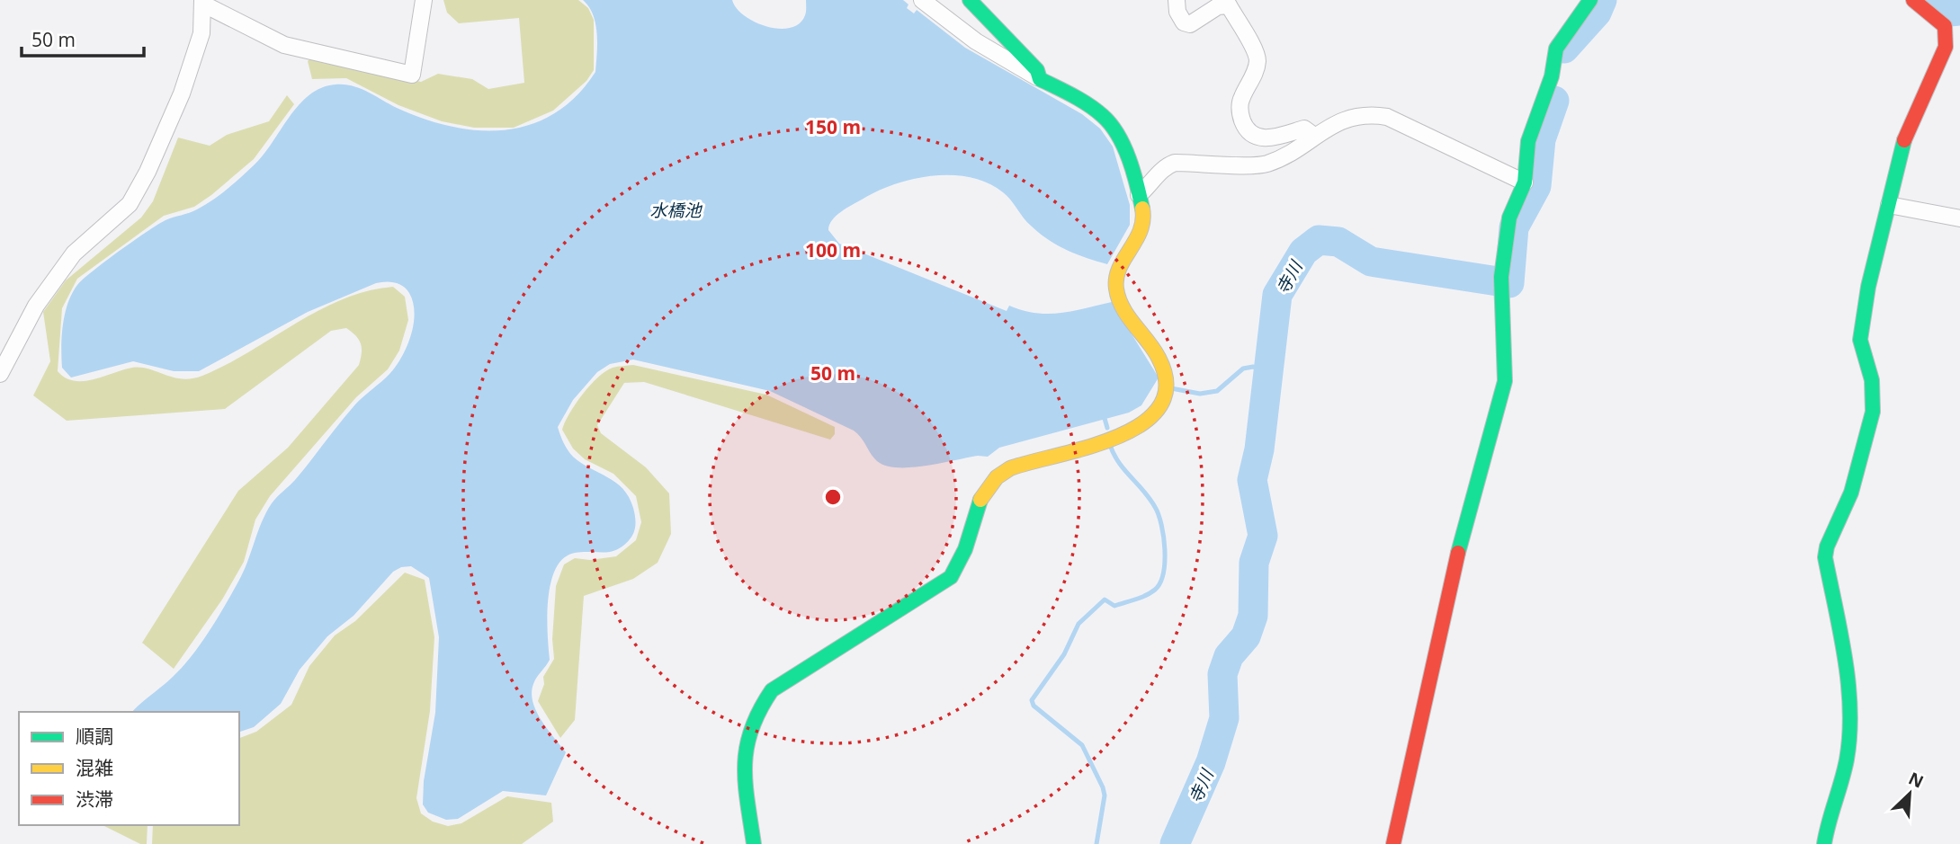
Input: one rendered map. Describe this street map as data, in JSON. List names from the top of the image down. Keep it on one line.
{"water":["水橋池","寺川"],"legend":["順調","混雑","渋滞"],"scale_bar":"50 m","north":"top right","rings":["150 m","100 m","50 m"]}
